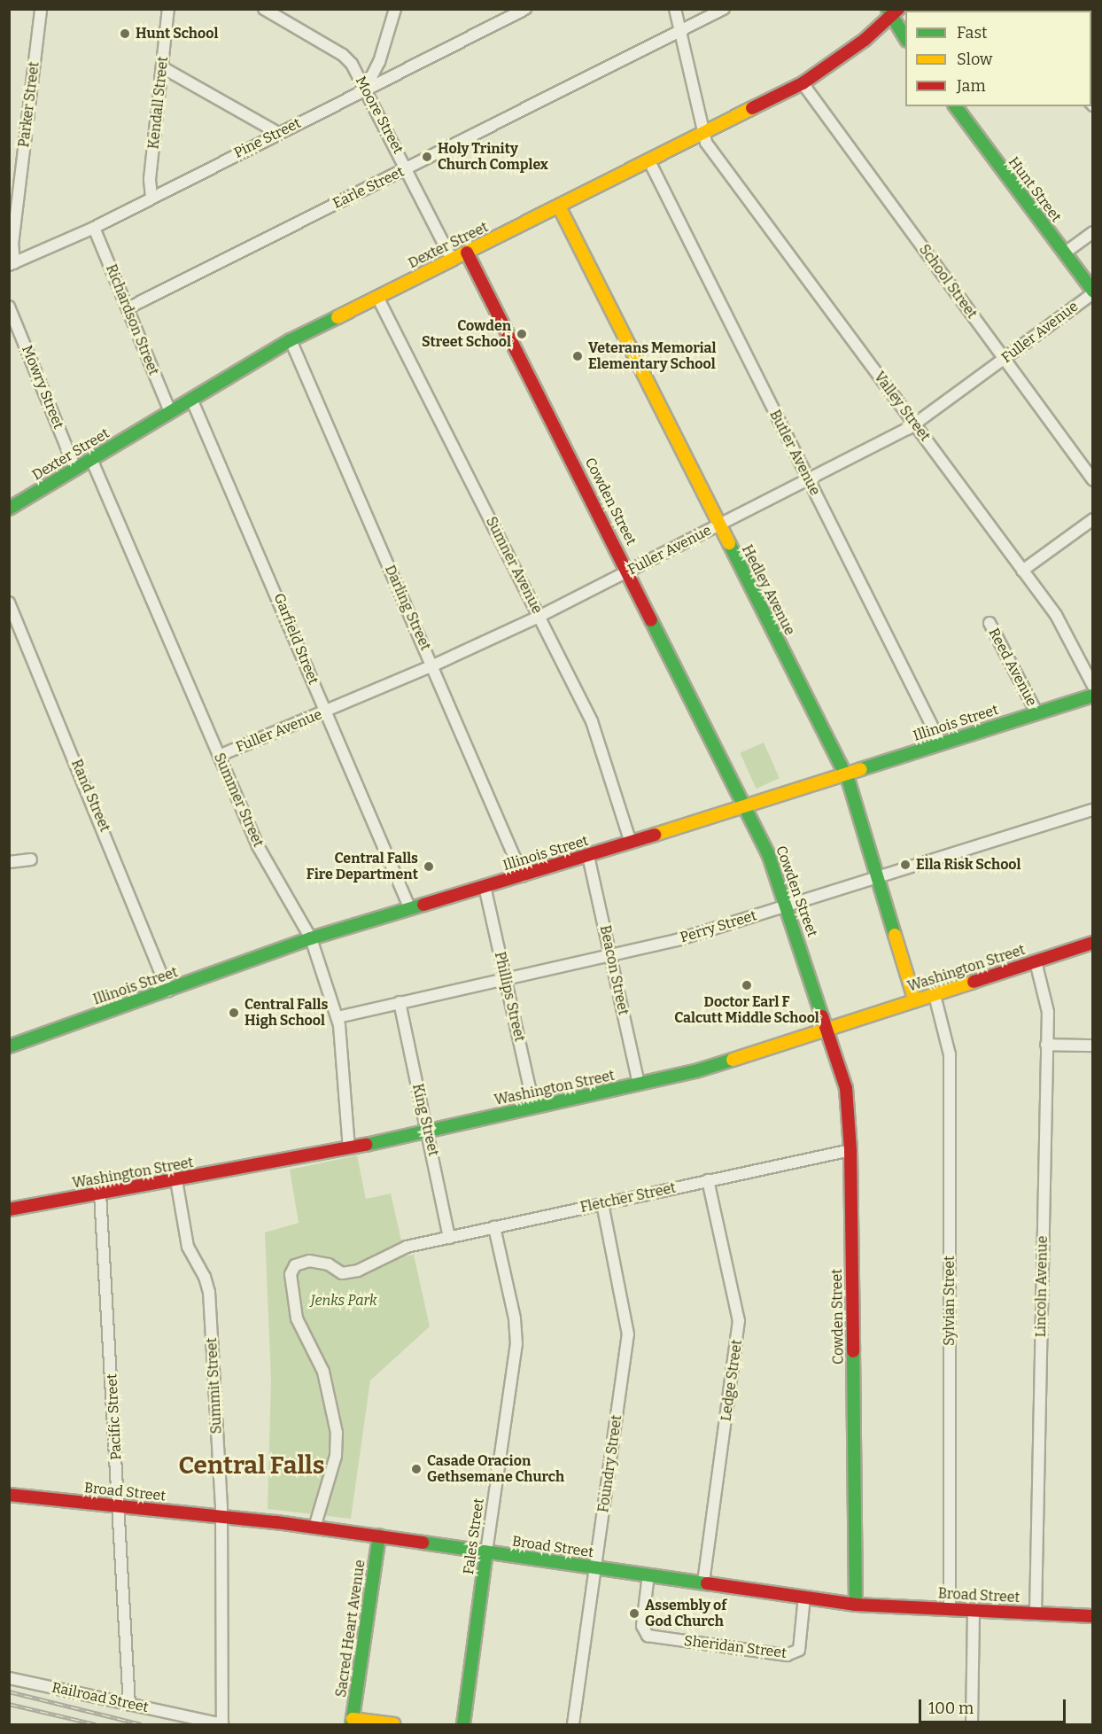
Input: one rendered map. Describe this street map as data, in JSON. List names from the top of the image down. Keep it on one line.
{"streets":{"street":["Kendall Street","Parker Street","Moore Street","Pine Street","Earle Street","Hunt Street","Dexter Street","School Street","Richardson Street","Fuller Avenue","Mowry Street","Valley Street","Butler Avenue","Cowden Street","Sumner Avenue","Hedley Avenue","Darling Street","Garfield Street","Reed Avenue","Illinois Street","Rand Street","Summer Street","Perry Street","Washington Street","Beacon Street","Phillips Street","King Street","Fletcher Street","Lincoln Avenue","Sylvian Street","Ledge Street","Summit Street","Pacific Street","Foundry Street","Broad Street","Fales Street","Sacred Heart Avenue","Sheridan Street","Railroad Street"]},"crossings":[["Kendall Street","Pine Street"],["Parker Street","Pine Street"],["Moore Street","Pine Street"],["Moore Street","Earle Street"],["Moore Street","Dexter Street"],["Pine Street","Richardson Street"],["Earle Street","Richardson Street"],["Hunt Street","Fuller Avenue"],["Dexter Street","School Street"],["Dexter Street","Richardson Street"],["Dexter Street","Mowry Street"],["Dexter Street","Valley Street"],["Dexter Street","Butler Avenue"],["Dexter Street","Cowden Street"],["Dexter Street","Sumner Avenue"],["Dexter Street","Hedley Avenue"],["Dexter Street","Darling Street"],["Dexter Street","Garfield Street"],["Dexter Street","Summer Street"],["School Street","Fuller Avenue"],["Fuller Avenue","Valley Street"],["Fuller Avenue","Butler Avenue"],["Fuller Avenue","Cowden Street"],["Fuller Avenue","Sumner Avenue"],["Fuller Avenue","Hedley Avenue"],["Fuller Avenue","Darling Street"],["Fuller Avenue","Garfield Street"],["Fuller Avenue","Summer Street"],["Butler Avenue","Illinois Street"],["Cowden Street","Illinois Street"],["Cowden Street","Perry Street"],["Cowden Street","Washington Street"],["Cowden Street","Fletcher Street"],["Cowden Street","Broad Street"],["Sumner Avenue","Illinois Street"],["Hedley Avenue","Illinois Street"],["Hedley Avenue","Perry Street"],["Hedley Avenue","Washington Street"],["Darling Street","Illinois Street"],["Garfield Street","Illinois Street"],["Reed Avenue","Illinois Street"],["Illinois Street","Rand Street"],["Illinois Street","Summer Street"],["Illinois Street","Beacon Street"],["Illinois Street","Phillips Street"],["Summer Street","Perry Street"],["Summer Street","Washington Street"],["Perry Street","Beacon Street"],["Perry Street","Phillips Street"],["Perry Street","King Street"],["Washington Street","Beacon Street"],["Washington Street","Phillips Street"],["Washington Street","King Street"],["Washington Street","Lincoln Avenue"],["Washington Street","Sylvian Street"],["Washington Street","Summit Street"],["Washington Street","Pacific Street"],["King Street","Fletcher Street"],["Fletcher Street","Ledge Street"],["Fletcher Street","Foundry Street"],["Fletcher Street","Broad Street"],["Fletcher Street","Fales Street"],["Lincoln Avenue","Broad Street"],["Sylvian Street","Broad Street"],["Ledge Street","Broad Street"],["Summit Street","Broad Street"],["Summit Street","Railroad Street"],["Pacific Street","Broad Street"],["Pacific Street","Railroad Street"],["Foundry Street","Broad Street"],["Broad Street","Fales Street"],["Broad Street","Sacred Heart Avenue"],["Broad Street","Sheridan Street"]],"districts":["Central Falls"],"parks":["Jenks Park"],"places":["Hunt School","Holy Trinity Church Complex","Cowden Street School","Veterans Memorial Elementary School","Ella Risk School","Central Falls Fire Department","Doctor Earl F Calcutt Middle School","Central Falls High School","Casade Oracion Gethsemane Church","Assembly of God Church"],"legend":["Fast","Slow","Jam"],"scale_bar":"100 m"}
